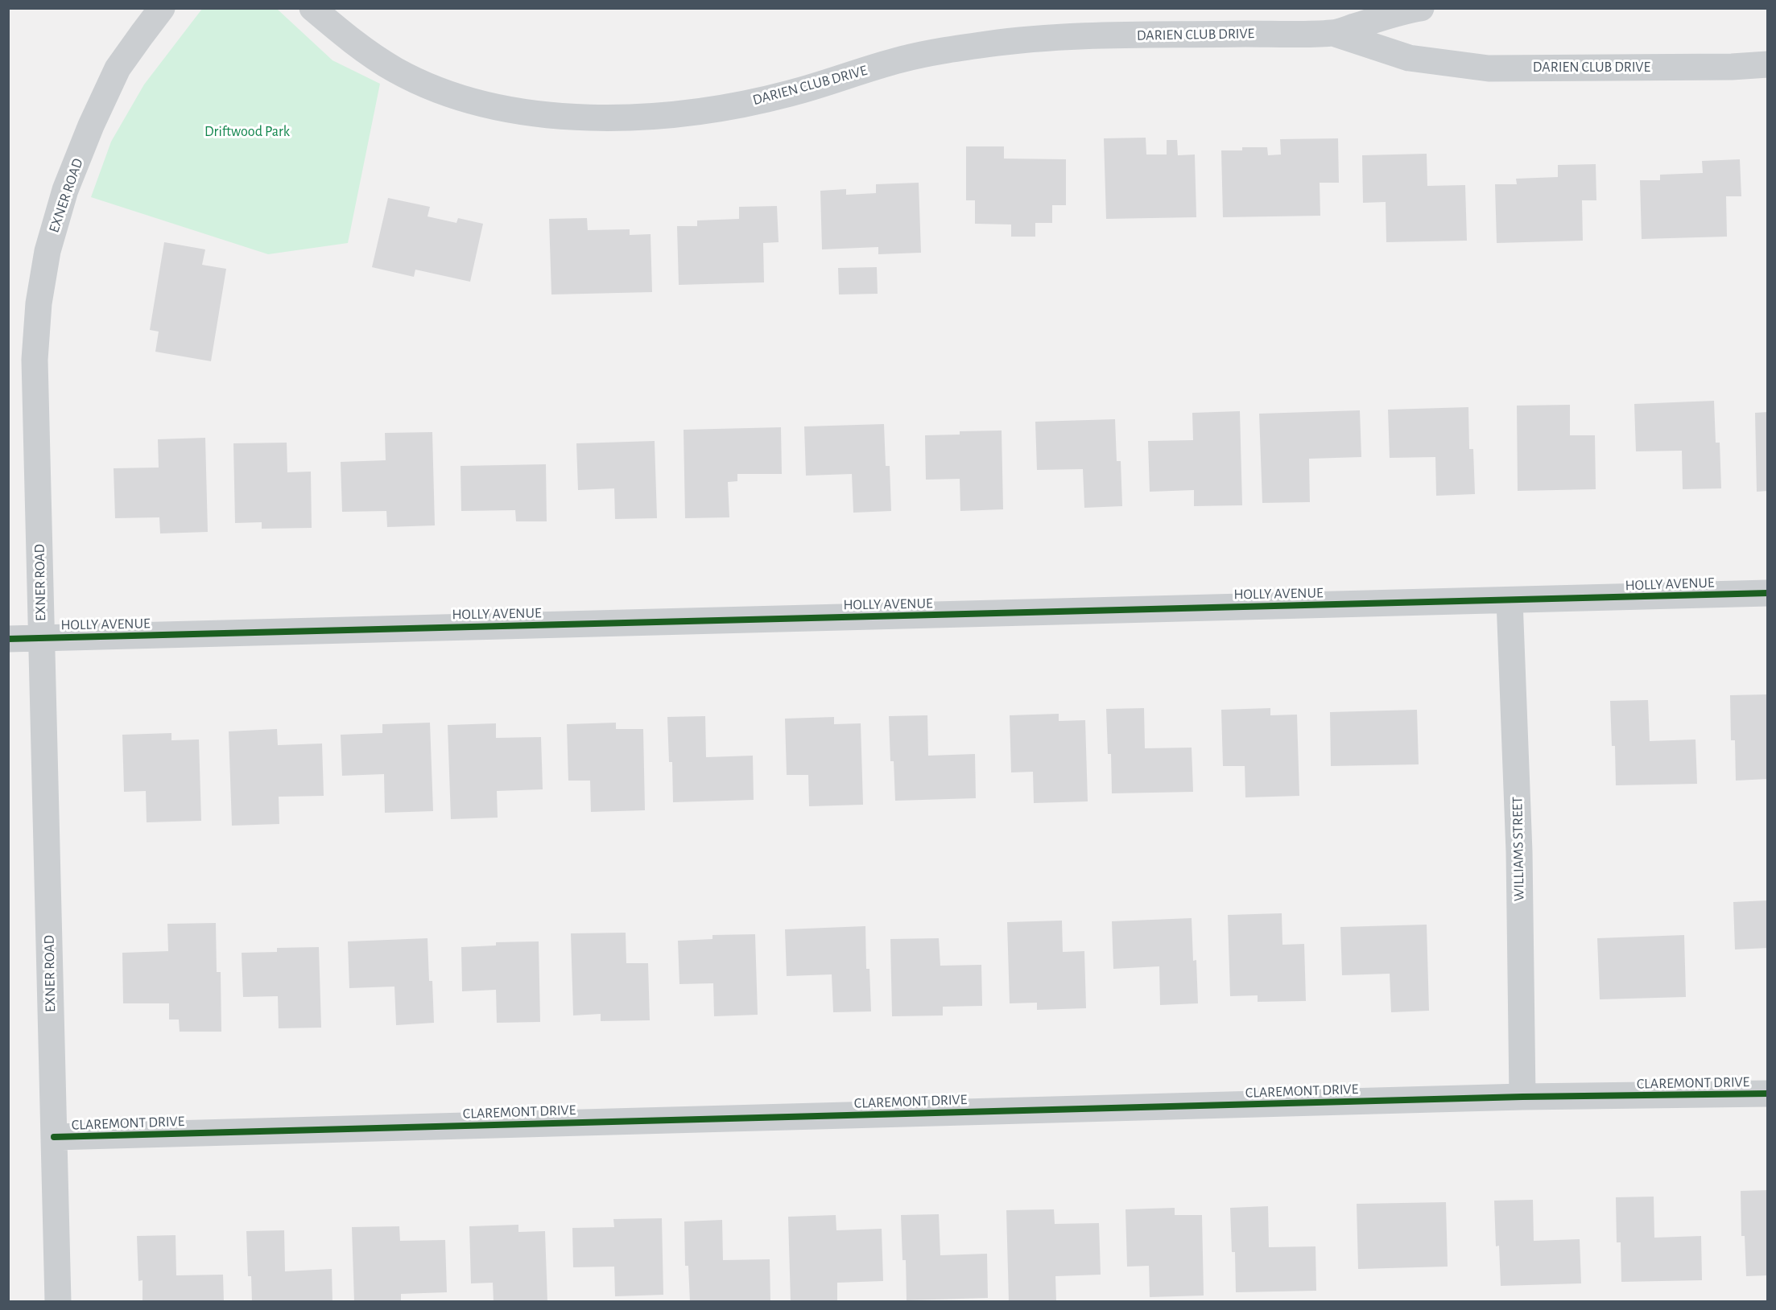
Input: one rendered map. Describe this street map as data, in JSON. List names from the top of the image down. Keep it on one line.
{"streets":{"street":["DARIEN CLUB DRIVE","EXNER ROAD","HOLLY AVENUE","WILLIAMS STREET","CLAREMONT DRIVE"]},"crossings":[["EXNER ROAD","HOLLY AVENUE"],["EXNER ROAD","CLAREMONT DRIVE"],["HOLLY AVENUE","WILLIAMS STREET"],["WILLIAMS STREET","CLAREMONT DRIVE"]],"parks":["Driftwood Park"]}
